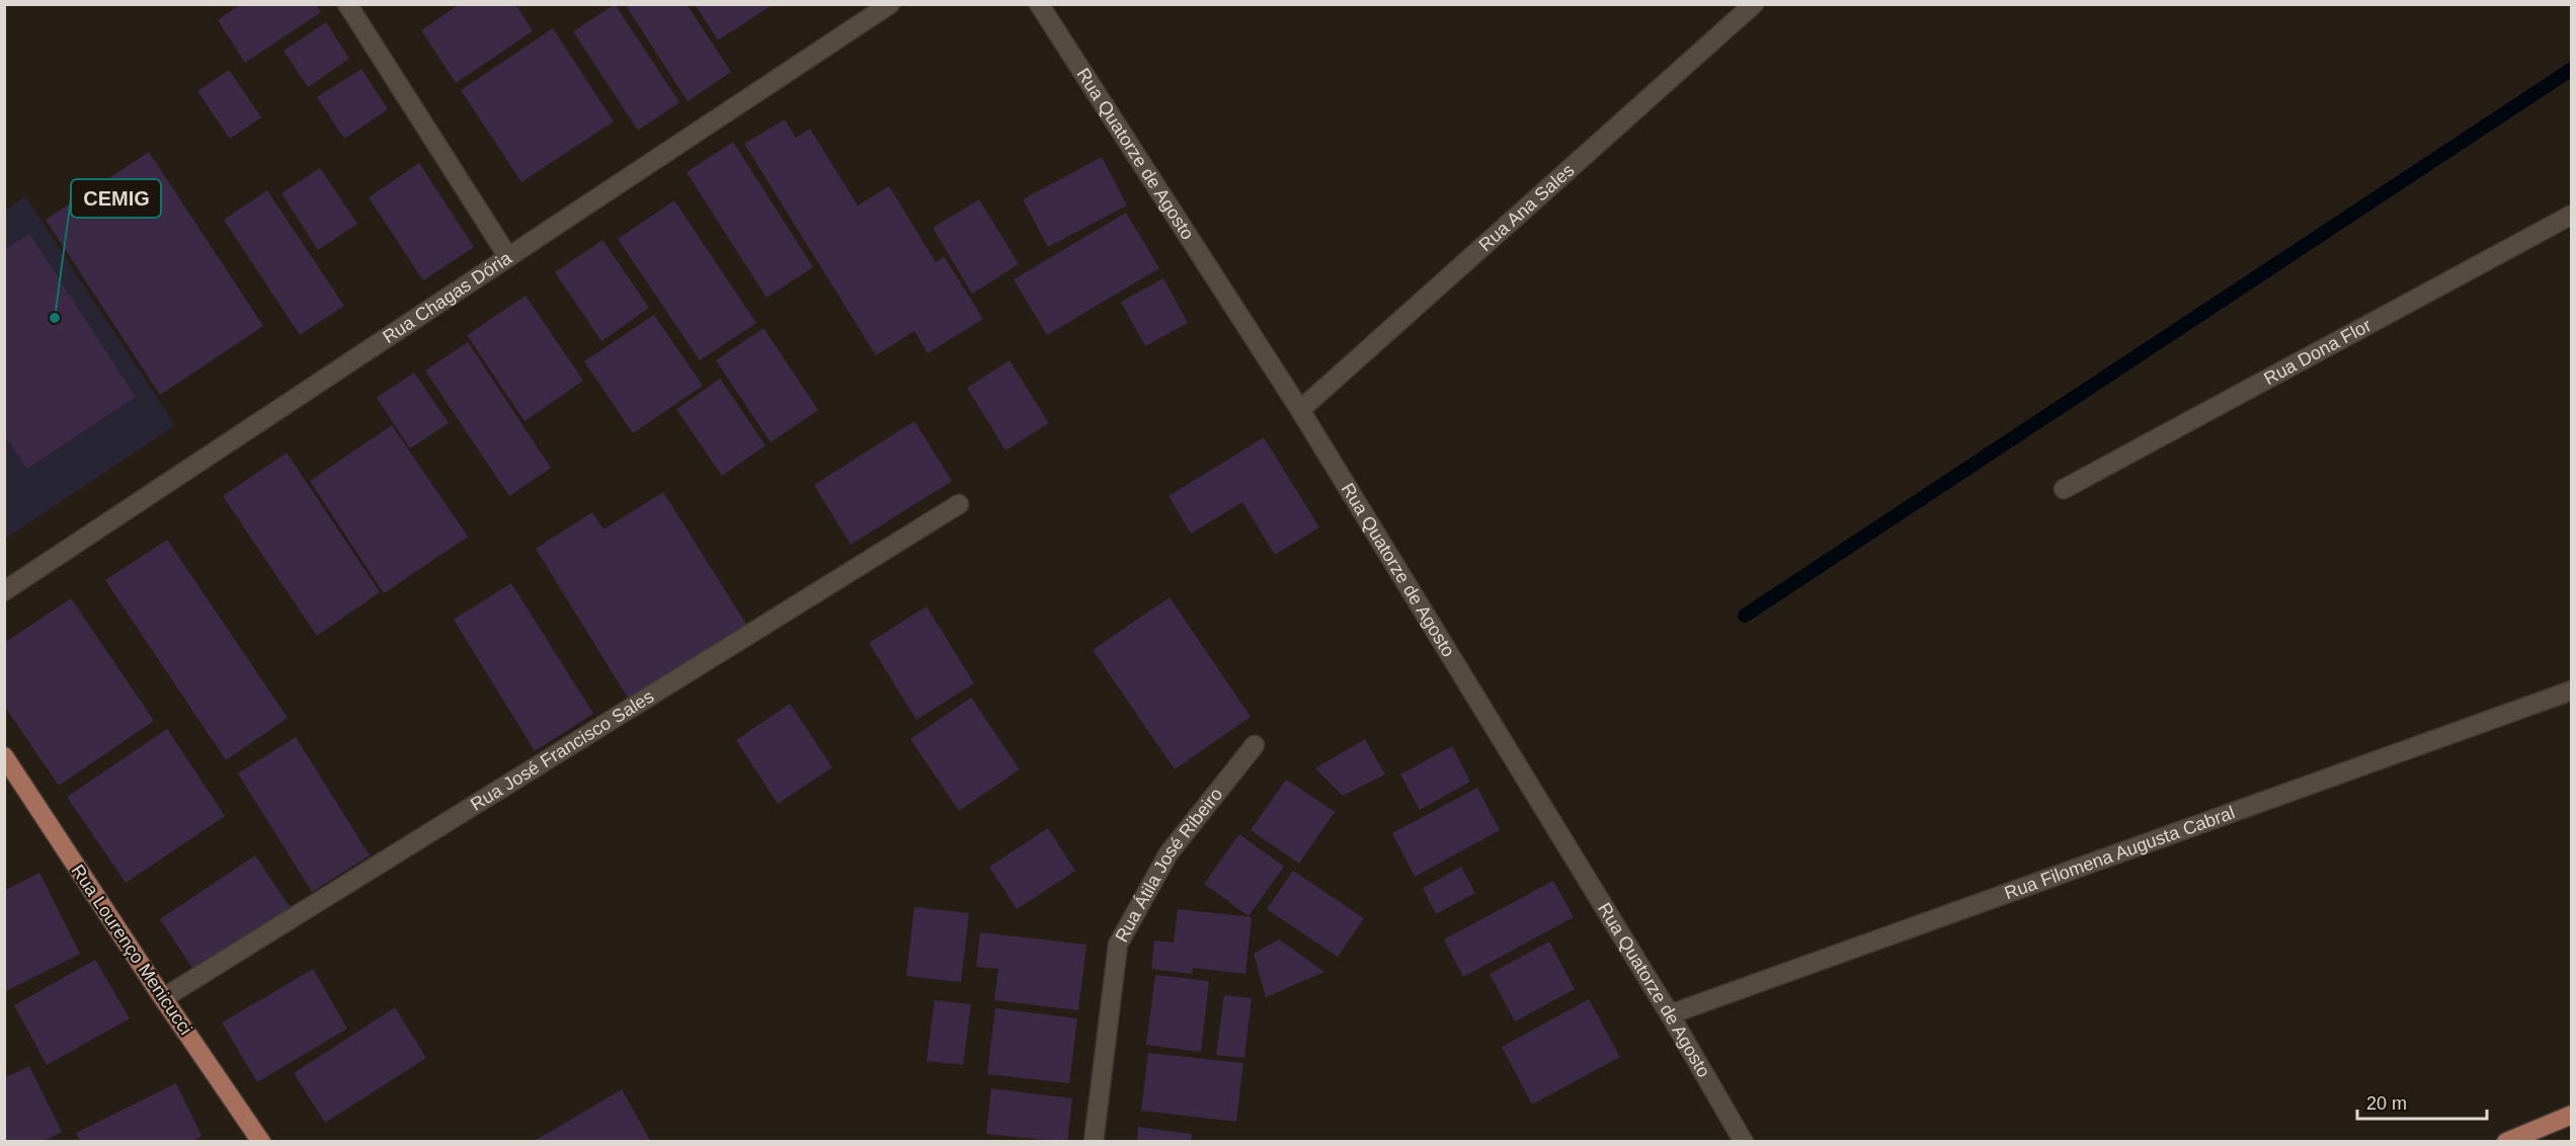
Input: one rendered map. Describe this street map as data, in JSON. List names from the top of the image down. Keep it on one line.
{"streets":{"main road":["Rua Lourenço Menicucci"],"street":["Rua Quatorze de Agosto","Rua Ana Sales","Rua Chagas Dória","Rua Dona Flor","Rua José Francisco Sales","Rua Filomena Augusta Cabral","Rua Átila José Ribeiro"]},"crossings":[["Rua Quatorze de Agosto","Rua Ana Sales"],["Rua Quatorze de Agosto","Rua Filomena Augusta Cabral"],["Rua José Francisco Sales","Rua Lourenço Menicucci"]],"places":["CEMIG"],"scale_bar":"20 m"}
